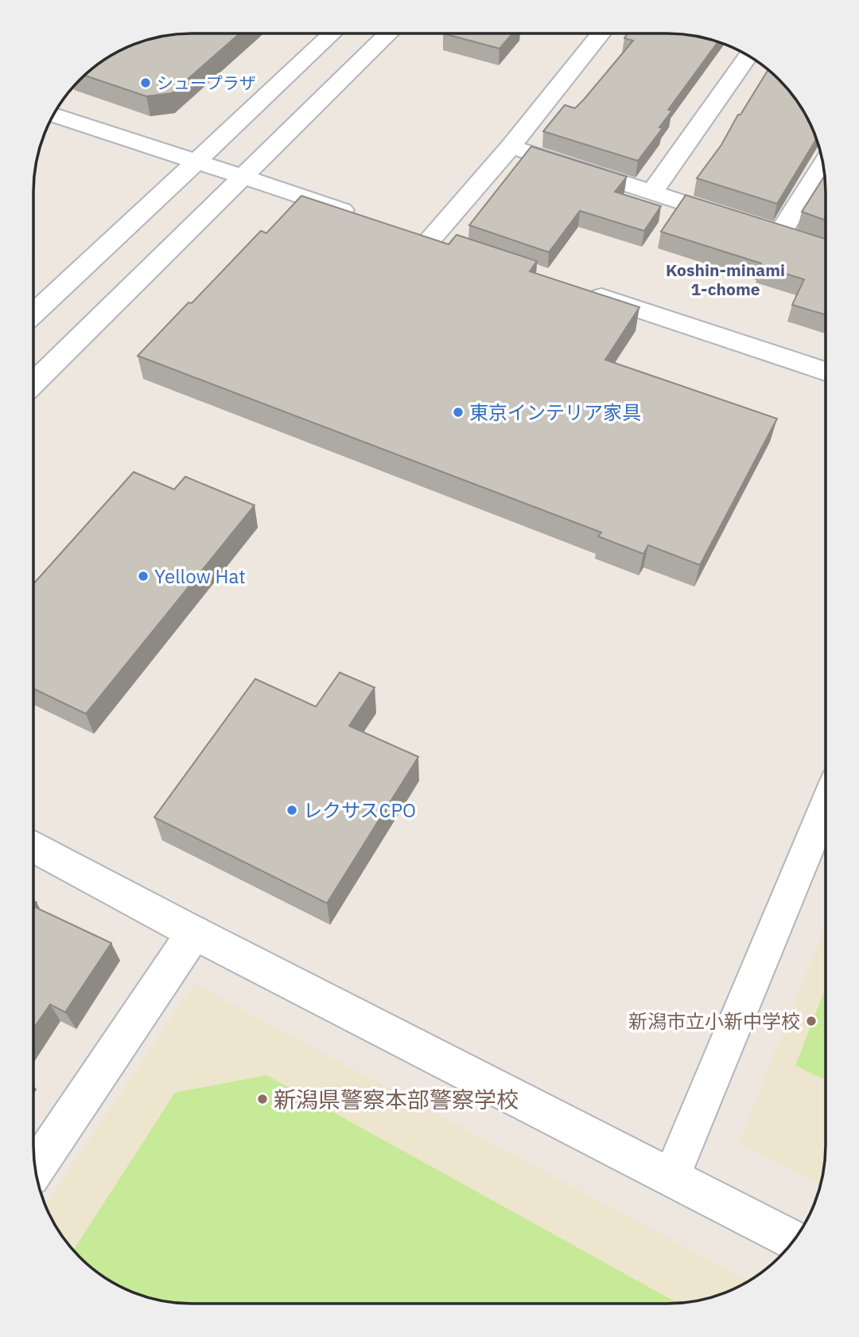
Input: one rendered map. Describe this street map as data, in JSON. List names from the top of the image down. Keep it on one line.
{"districts":["Koshin-minami 1-chome"],"places":["シュープラザ","東京インテリア家具","Yellow Hat","レクサスCPO","新潟市立小新中学校","新潟県警察本部警察学校"]}
